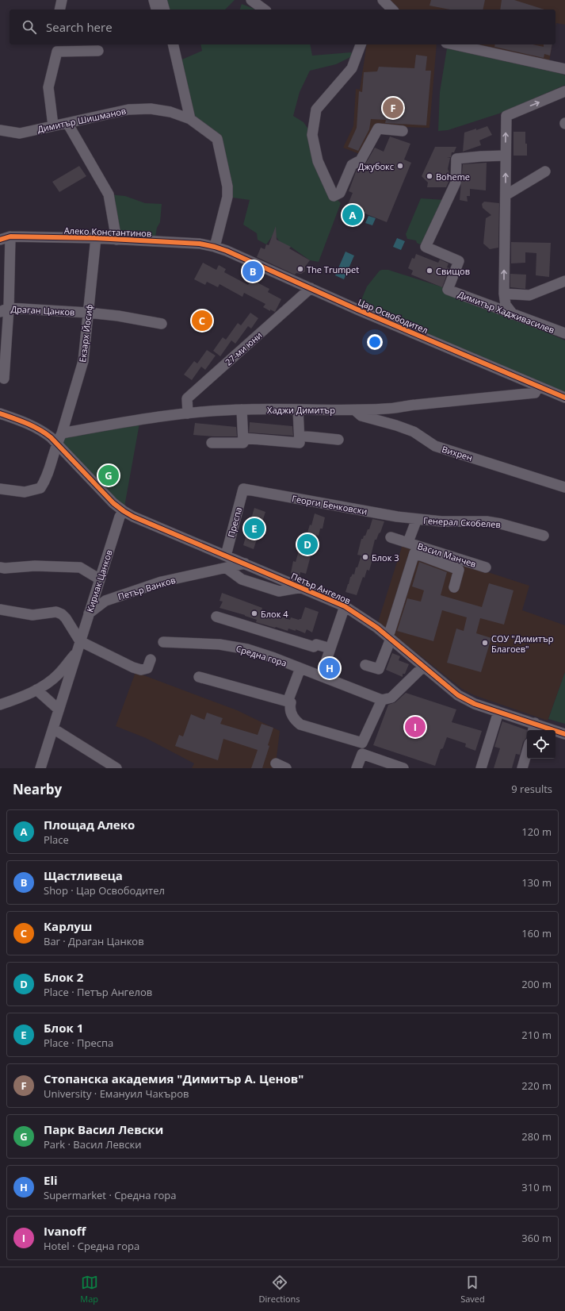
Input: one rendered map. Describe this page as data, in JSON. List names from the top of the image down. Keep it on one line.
{"streets":{"street":["Димитър Шишманов","Алеко Константинов","Драган Цанков","Димитър Хадживасилев","Цар Освободител","Екзарх Йосиф","27-ми юни","Хаджи Димитър","Вихрен","Георги Бенковски","Преспа","Генерал Скобелев","Васил Манчев","Кириак Цанков","Петър Ванков","Петър Ангелов","Средна гора"]},"crossings":[["Димитър Шишманов","Алеко Константинов"],["Димитър Шишманов","Цар Освободител"],["Алеко Константинов","Цар Освободител"],["Алеко Константинов","Екзарх Йосиф"],["Драган Цанков","Екзарх Йосиф"],["Цар Освободител","27-ми юни"],["Цар Освободител","Хаджи Димитър"],["Екзарх Йосиф","Хаджи Димитър"],["Екзарх Йосиф","Петър Ангелов"],["27-ми юни","Хаджи Димитър"],["Хаджи Димитър","Вихрен"],["Георги Бенковски","Преспа"],["Георги Бенковски","Генерал Скобелев"],["Преспа","Петър Ангелов"],["Кириак Цанков","Петър Ванков"],["Кириак Цанков","Петър Ангелов"],["Петър Ванков","Петър Ангелов"]],"places":["Джубокс","Boheme","The Trumpet","Свищов","Блок 3","Блок 4","СОУ \"Димитър Благоев\""],"page":{"search":"Search here","pins":["F","A","B","C","G","E","D","H","I"],"heading":["Nearby","9 results"],"list":[{"mark":"A","name":"Площад Алеко","note":"Place","value":"120 m"},{"mark":"B","name":"Щастливеца","note":"Shop · Цар Освободител","value":"130 m"},{"mark":"C","name":"Карлуш","note":"Bar · Драган Цанков","value":"160 m"},{"mark":"D","name":"Блок 2","note":"Place · Петър Ангелов","value":"200 m"},{"mark":"E","name":"Блок 1","note":"Place · Преспа","value":"210 m"},{"mark":"F","name":"Стопанска академия \"Димитър А. Ценов\"","note":"University · Емануил Чакъров","value":"220 m"},{"mark":"G","name":"Парк Васил Левски","note":"Park · Васил Левски","value":"280 m"},{"mark":"H","name":"Eli","note":"Supermarket · Средна гора","value":"310 m"},{"mark":"I","name":"Ivanoff","note":"Hotel · Средна гора","value":"360 m"}],"nav":["Map","Directions","Saved"]}}
